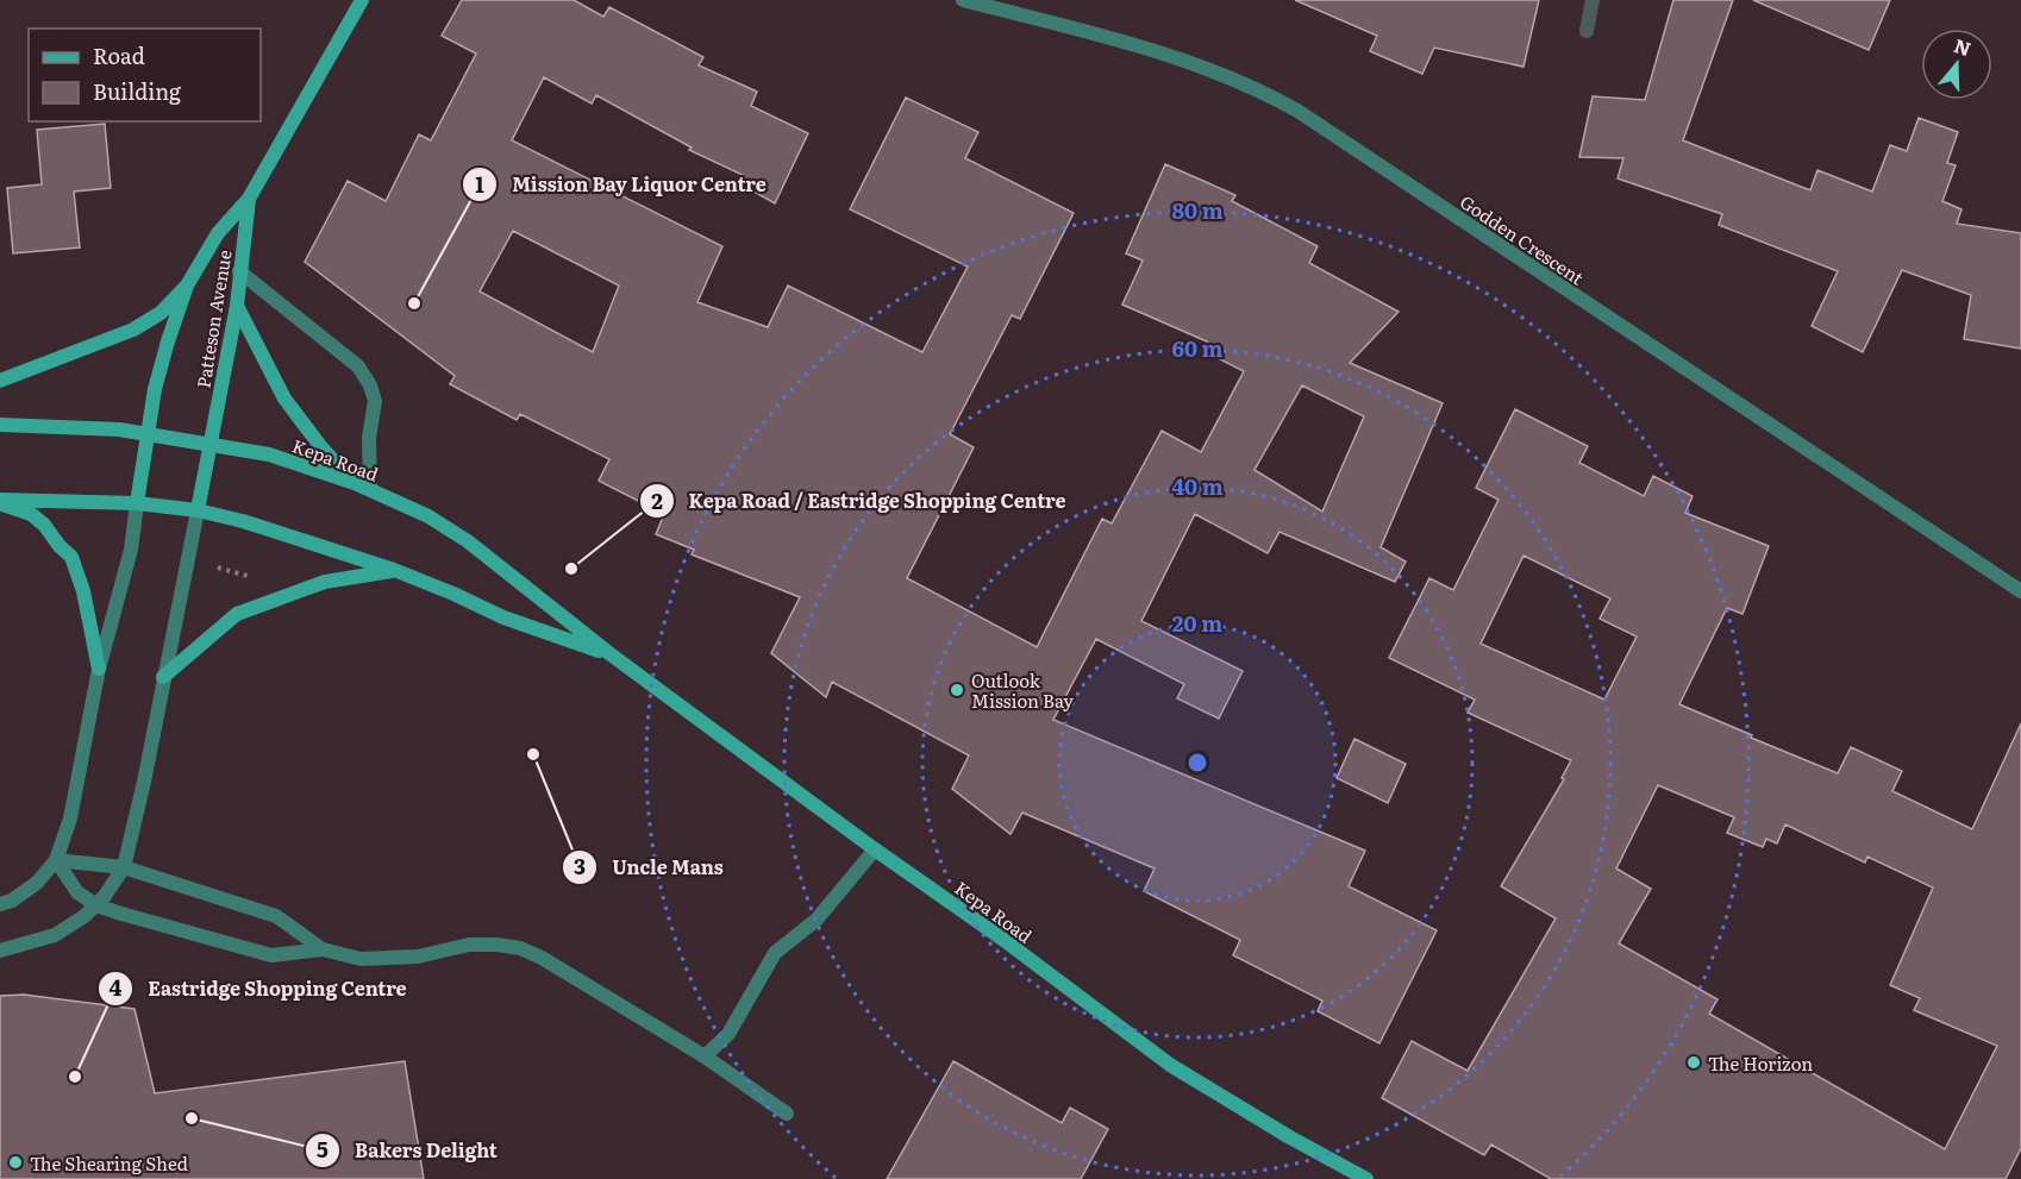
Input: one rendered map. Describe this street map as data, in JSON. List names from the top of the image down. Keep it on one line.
{"streets":{"main road":["Patteson Avenue","Kepa Road"],"street":["Godden Crescent"]},"crossings":[["Patteson Avenue","Kepa Road"]],"places":["Mission Bay Liquor Centre","Kepa Road / Eastridge Shopping Centre","Outlook Mission Bay","Uncle Mans","The Horizon","Eastridge Shopping Centre","Bakers Delight","The Shearing Shed"],"legend":["Road","Building"],"north":"top","rings":["80 m","60 m","40 m","20 m"]}
